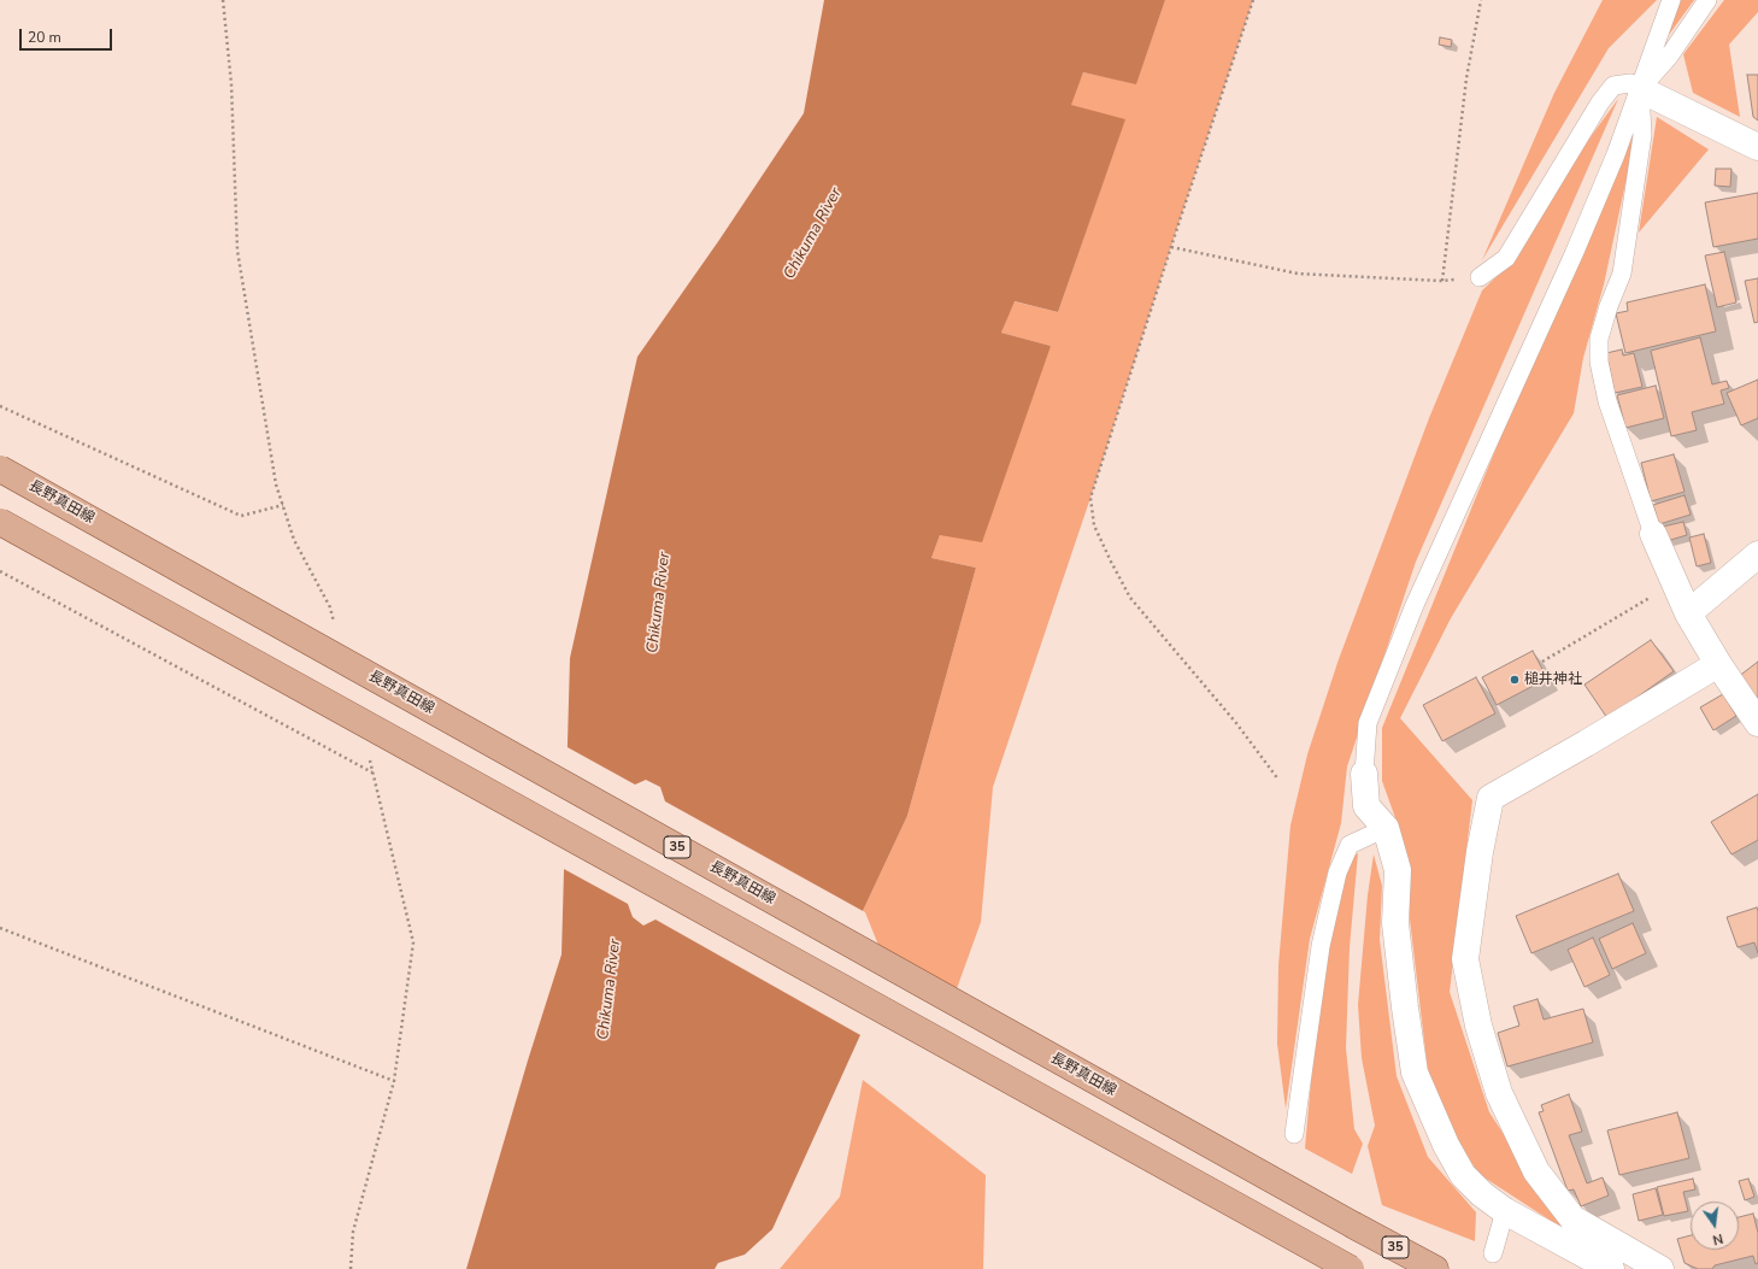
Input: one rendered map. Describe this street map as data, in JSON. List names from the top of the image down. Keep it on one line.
{"streets":{"main road":["長野真田線","35"]},"water":["Chikuma River"],"places":["槌井神社"],"scale_bar":"20 m","north":"bottom"}
